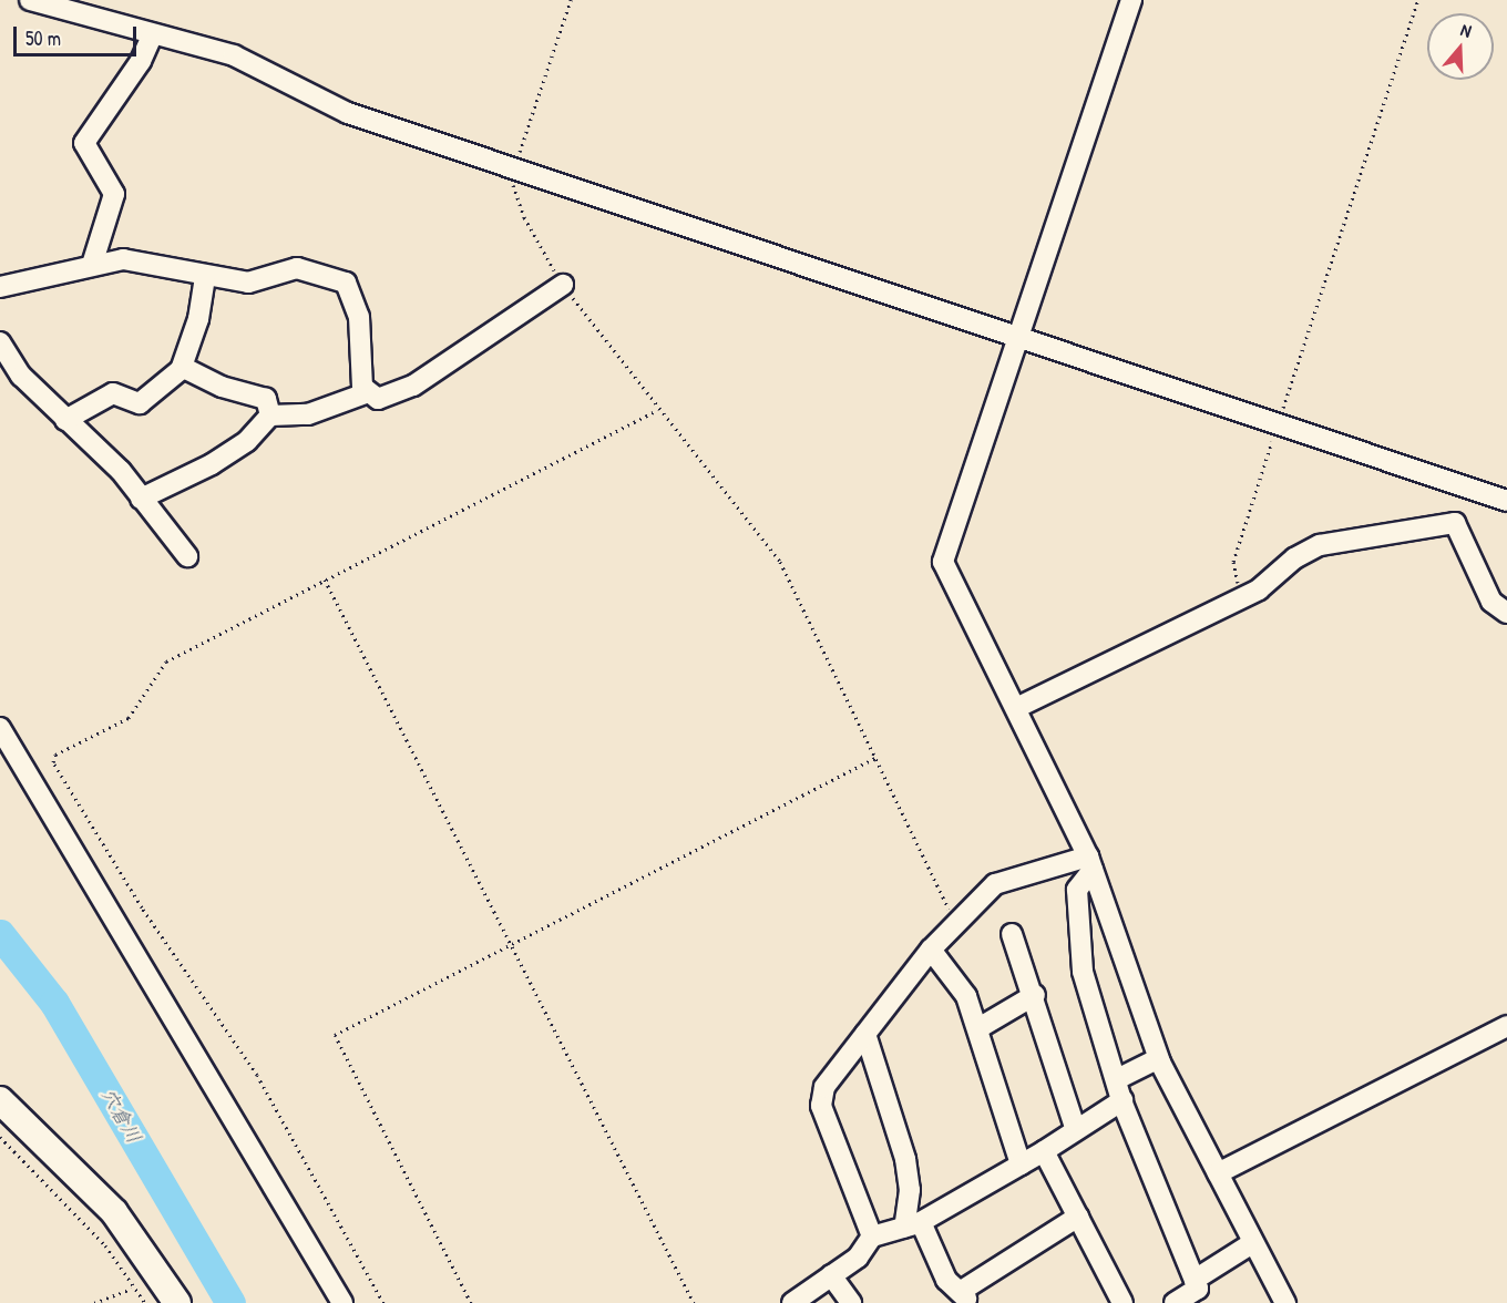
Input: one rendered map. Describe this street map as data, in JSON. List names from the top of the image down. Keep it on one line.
{"water":["穴倉川"],"scale_bar":"50 m","north":"top"}
